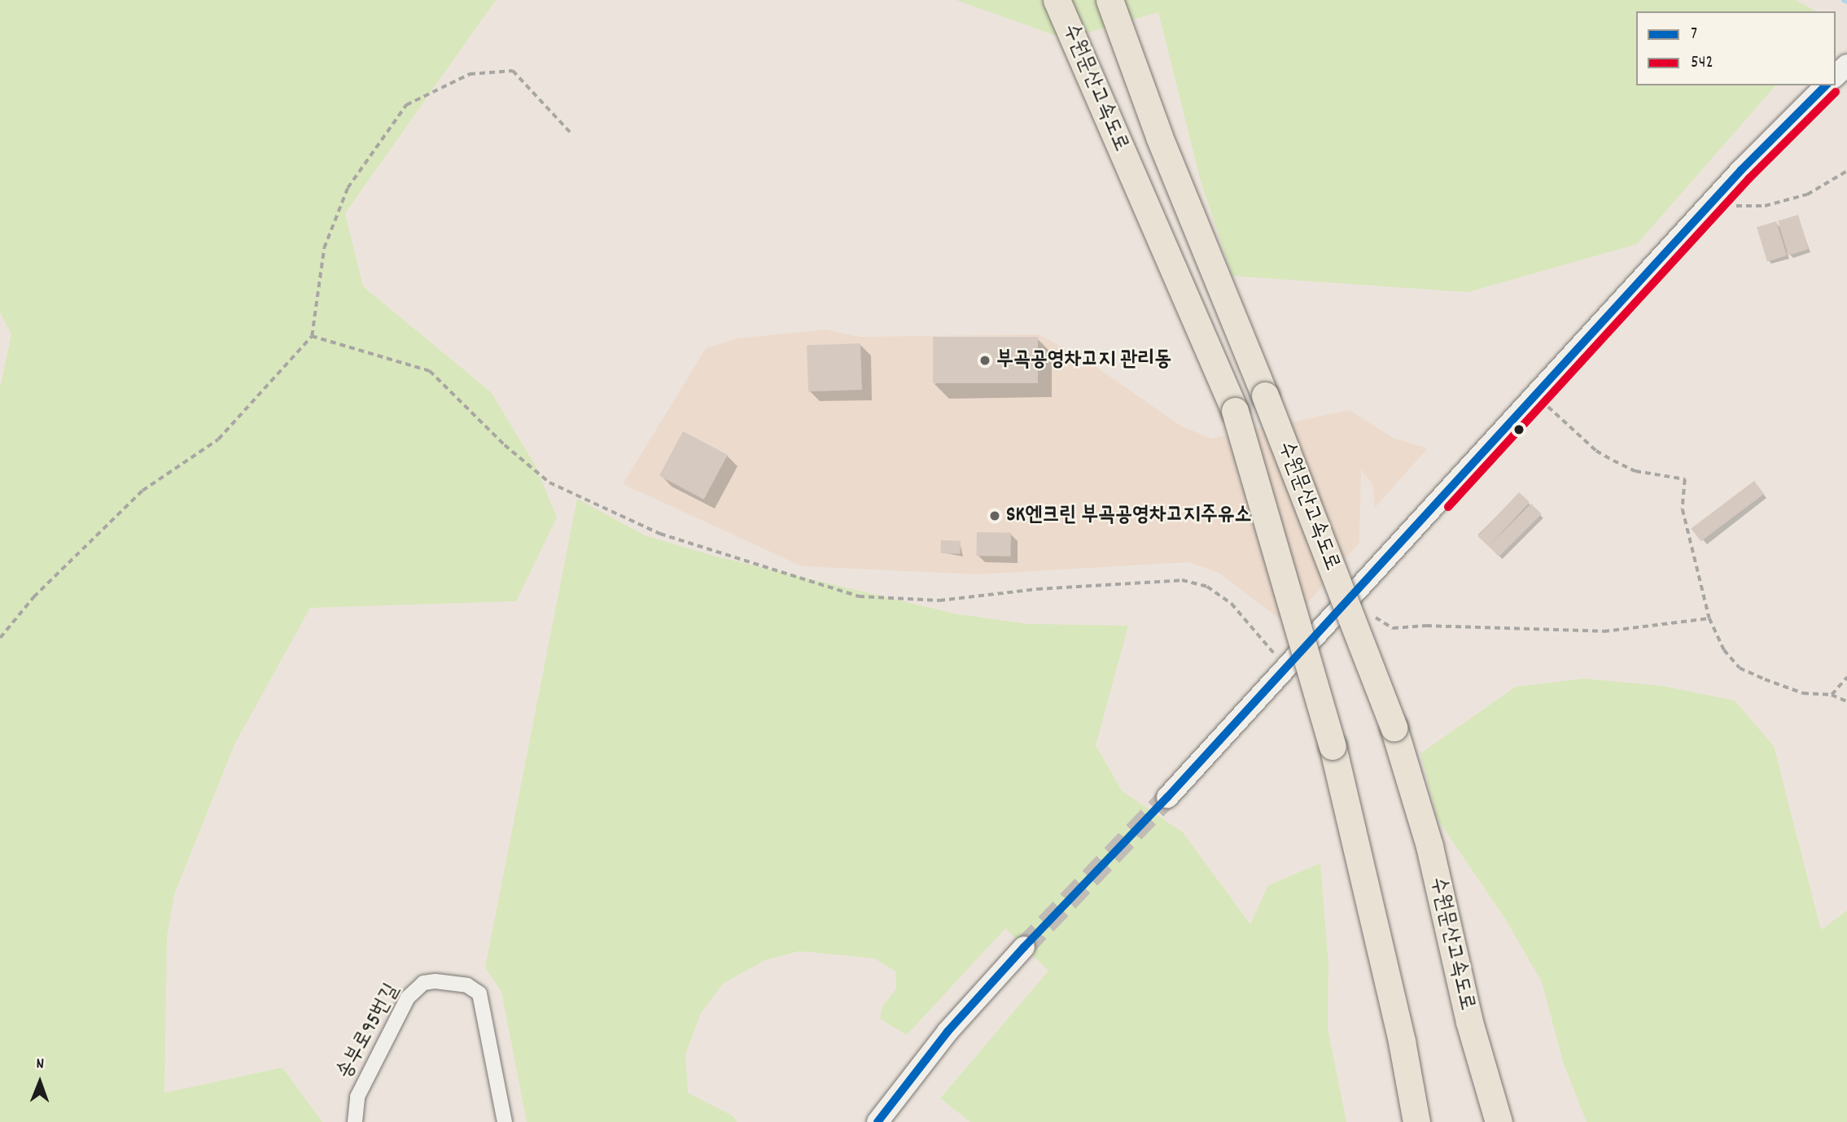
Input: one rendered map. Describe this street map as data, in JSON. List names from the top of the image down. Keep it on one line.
{"streets":{"highway":["수원문산고속도로"],"street":["송부로95번길"]},"places":["부곡공영차고지 관리동","SK엔크린 부곡공영차고지주유소"],"lines":["transit line 7","transit line 542"],"legend":["7","542"],"north":"top"}
